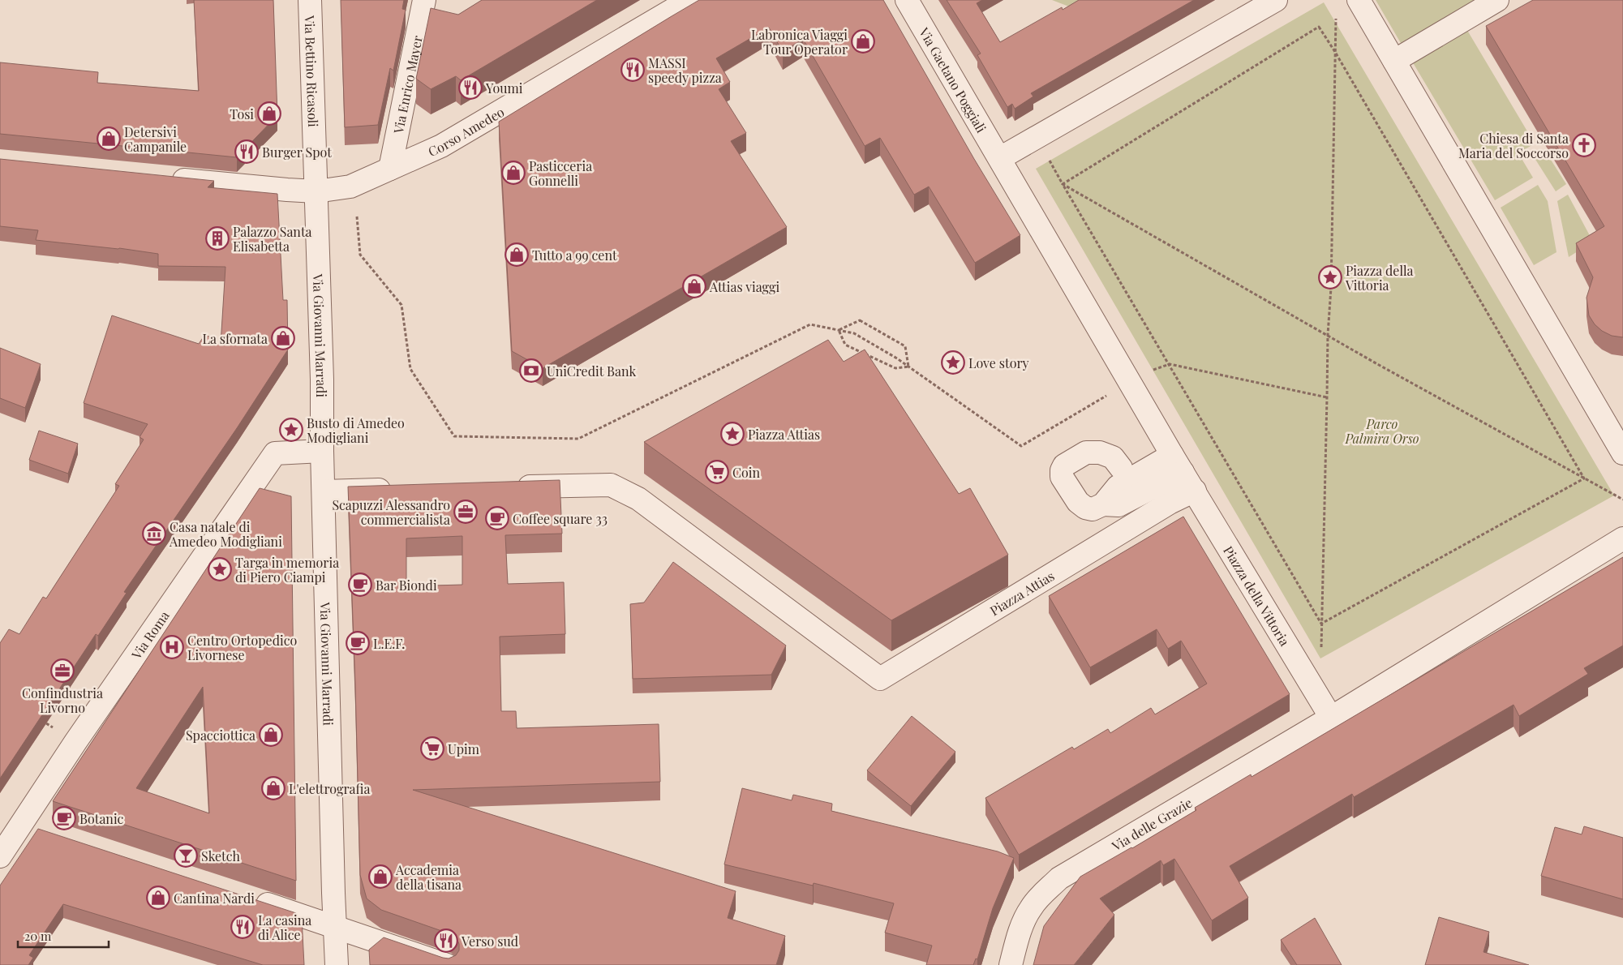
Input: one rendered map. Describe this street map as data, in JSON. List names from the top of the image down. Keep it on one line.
{"streets":{"street":["Via Bettino Ricasoli","Via Gaetano Poggiali","Via Enrico Mayer","Corso Amedeo","Via Giovanni Marradi","Piazza Attias","Piazza della Vittoria","Via Roma","Via delle Grazie"]},"crossings":[["Via Bettino Ricasoli","Corso Amedeo"],["Via Bettino Ricasoli","Via Giovanni Marradi"],["Via Gaetano Poggiali","Piazza della Vittoria"],["Via Enrico Mayer","Corso Amedeo"],["Corso Amedeo","Via Giovanni Marradi"],["Via Giovanni Marradi","Via Roma"],["Piazza Attias","Piazza della Vittoria"],["Piazza della Vittoria","Via delle Grazie"]],"parks":["Parco Palmira Orso"],"places":{"shop":["Labronica Viaggi Tour Operator","Tosi","Detersivi Campanile","Pasticceria Gonnelli","Tutto a 99 cent","Attias viaggi","La sfornata","Spacciottica","L'elettrografia","Accademia della tisana","Cantina Nardi"],"restaurant":["MASSI speedy pizza","Youmi","Burger Spot","La casina di Alice","Verso sud"],"church":["Chiesa di Santa Maria del Soccorso"],"building":["Palazzo Santa Elisabetta"],"place":["Piazza della Vittoria","Love story","Busto di Amedeo Modigliani","Piazza Attias","Targa in memoria di Piero Ciampi"],"bank":["UniCredit Bank"],"supermarket":["Coin","Upim"],"office":["Scapuzzi Alessandro commercialista","Confindustria Livorno"],"cafe":["Coffee square 33","Bar Biondi","L.E.F.","Botanic"],"museum":["Casa natale di Amedeo Modigliani"],"hospital":["Centro Ortopedico Livornese"],"bar":["Sketch"]},"scale_bar":"20 m"}
